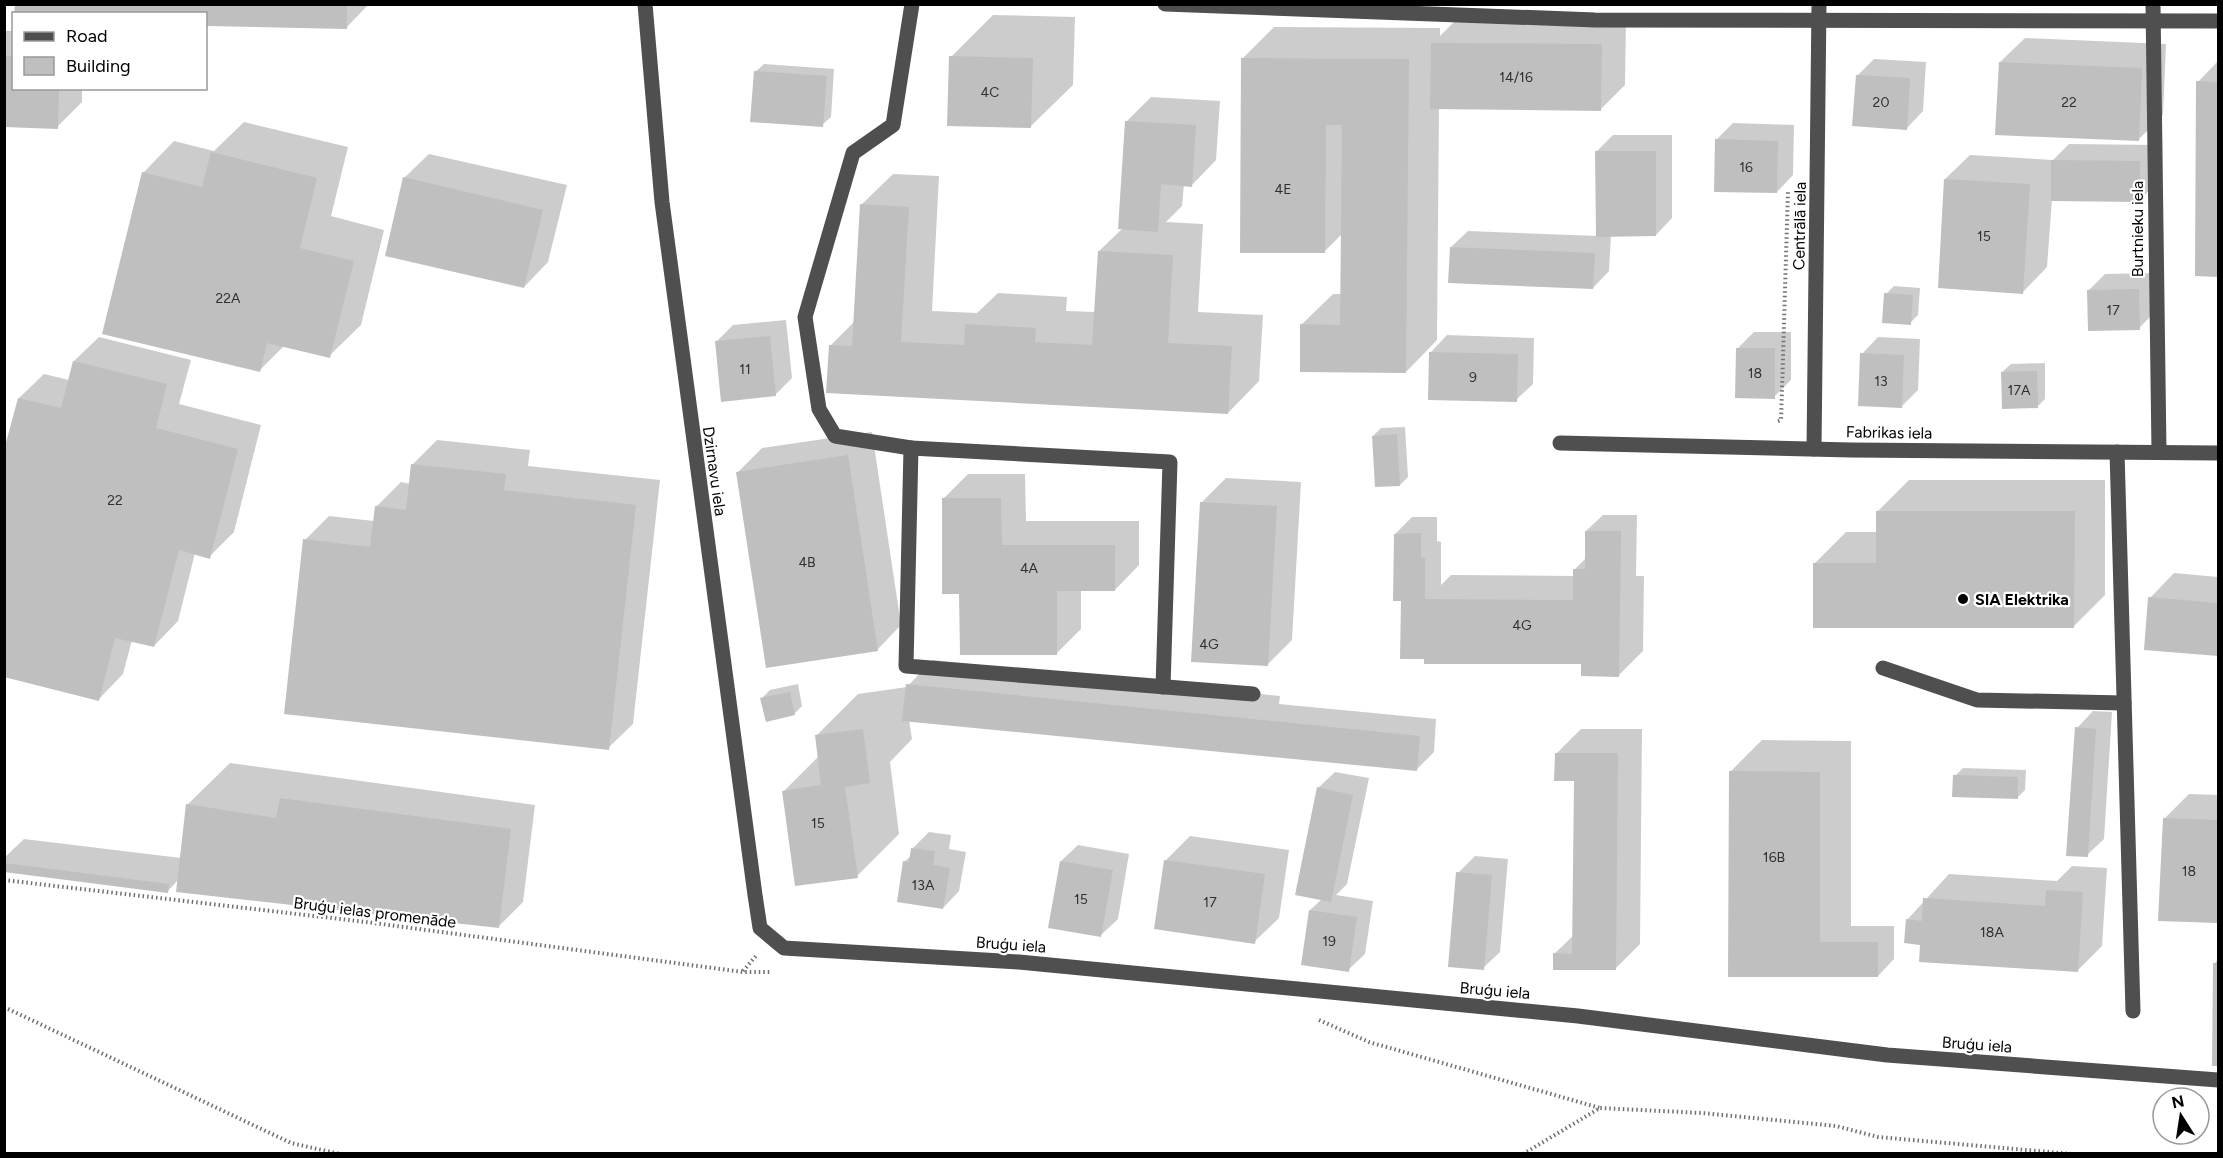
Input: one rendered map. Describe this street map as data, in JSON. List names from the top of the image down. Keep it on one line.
{"streets":{"street":["Centrālā iela","Burtnieku iela","Fabrikas iela","Dzirnavu iela","Bruģu iela"],"path":["Bruģu ielas promenāde"]},"crossings":[["Centrālā iela","Fabrikas iela"],["Burtnieku iela","Fabrikas iela"],["Dzirnavu iela","Bruģu iela"]],"places":["SIA Elektrika"],"house_numbers":["14/16","4C","20","22","16","4E","15","22A","17","11","18","9","13","17A","22","4B","4A","4G","4G","15","16B","18","13A","15","17","18A","19"],"legend":["Road","Building"],"north":"top"}
